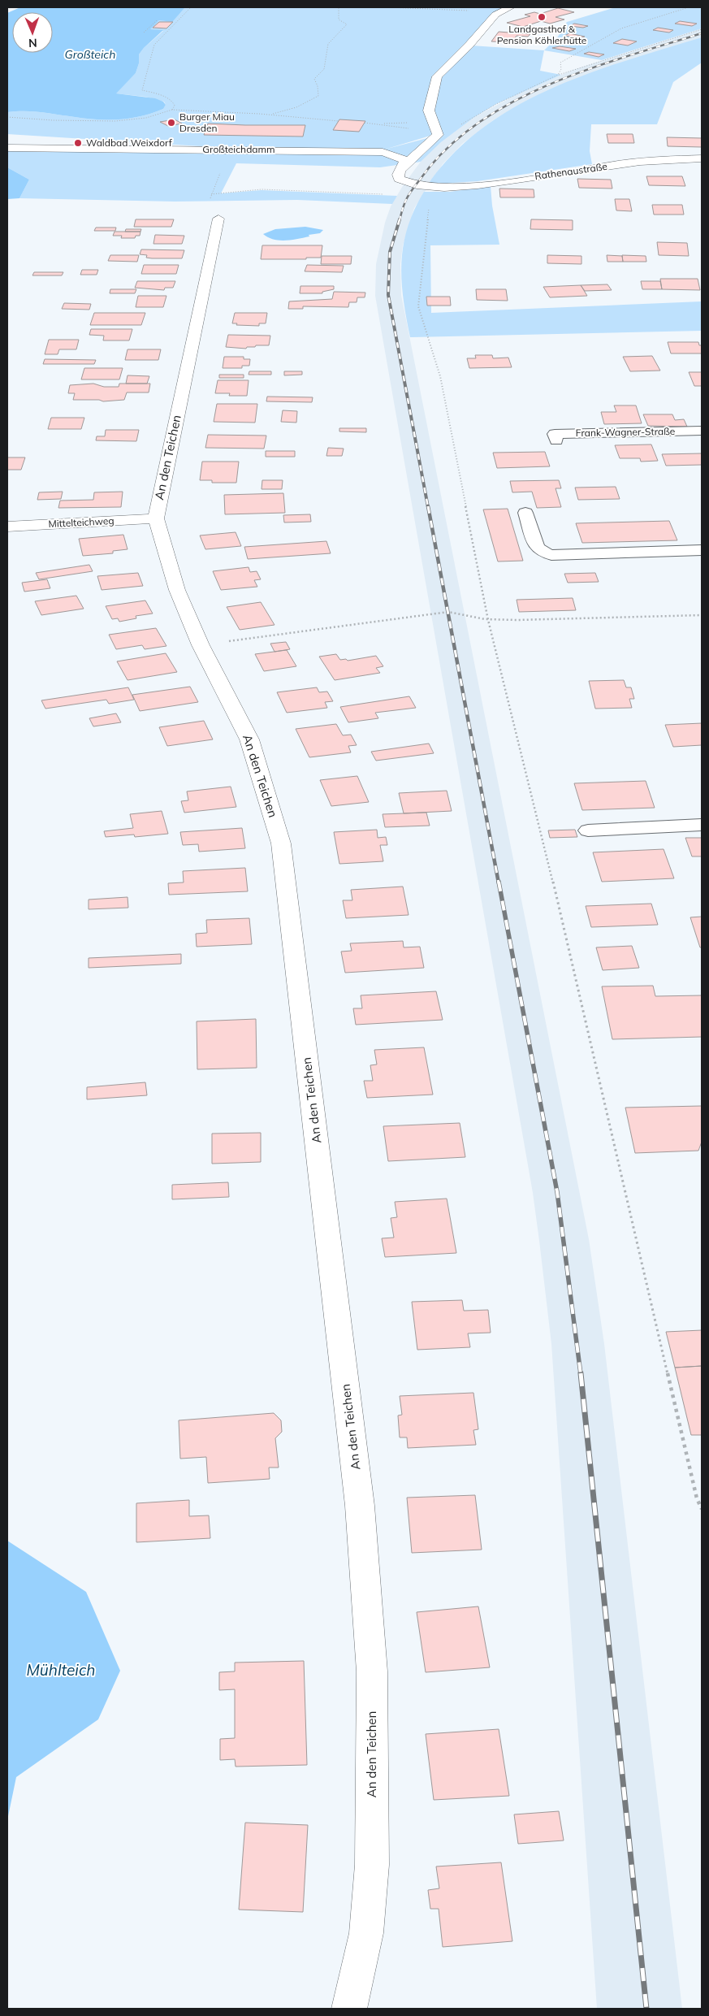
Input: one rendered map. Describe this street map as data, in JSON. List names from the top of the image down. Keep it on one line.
{"streets":{"street":["Großteichdamm","Rathenaustraße","An den Teichen","Mittelteichweg"],"lane":["Frank-Wagner-Straße"]},"crossings":[["An den Teichen","Mittelteichweg"]],"water":["Großteich","Mühlteich"],"places":["Landgasthof & Pension Köhlerhütte","Burger Miau Dresden","Waldbad Weixdorf"],"north":"bottom"}
